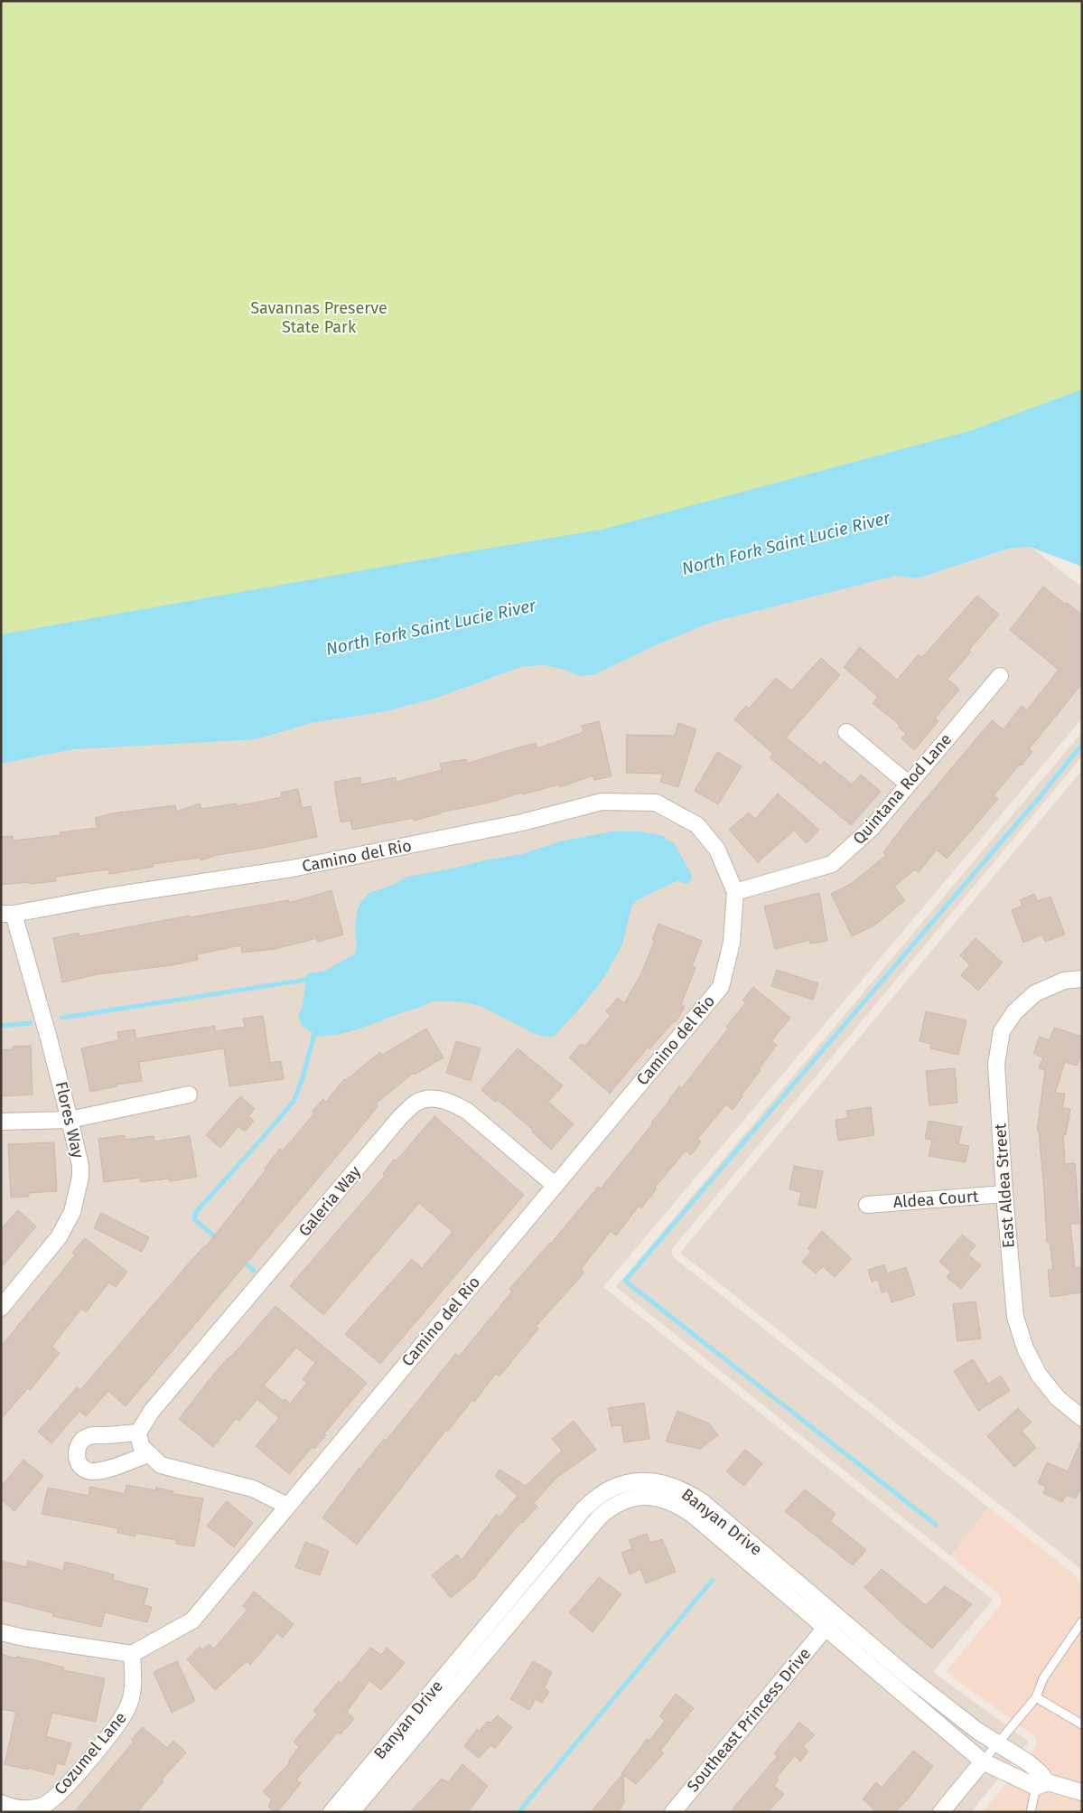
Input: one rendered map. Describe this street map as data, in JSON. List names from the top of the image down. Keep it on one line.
{"streets":{"street":["Quintana Rod Lane","Camino del Rio","Flores Way","East Aldea Street","Aldea Court","Galeria Way","Banyan Drive","Southeast Princess Drive","Cozumel Lane"]},"crossings":[["Quintana Rod Lane","Camino del Rio"],["Camino del Rio","Flores Way"],["Camino del Rio","Galeria Way"],["Camino del Rio","Cozumel Lane"],["East Aldea Street","Aldea Court"],["Banyan Drive","Southeast Princess Drive"]],"water":["North Fork Saint Lucie River"],"parks":["Savannas Preserve State Park"]}
